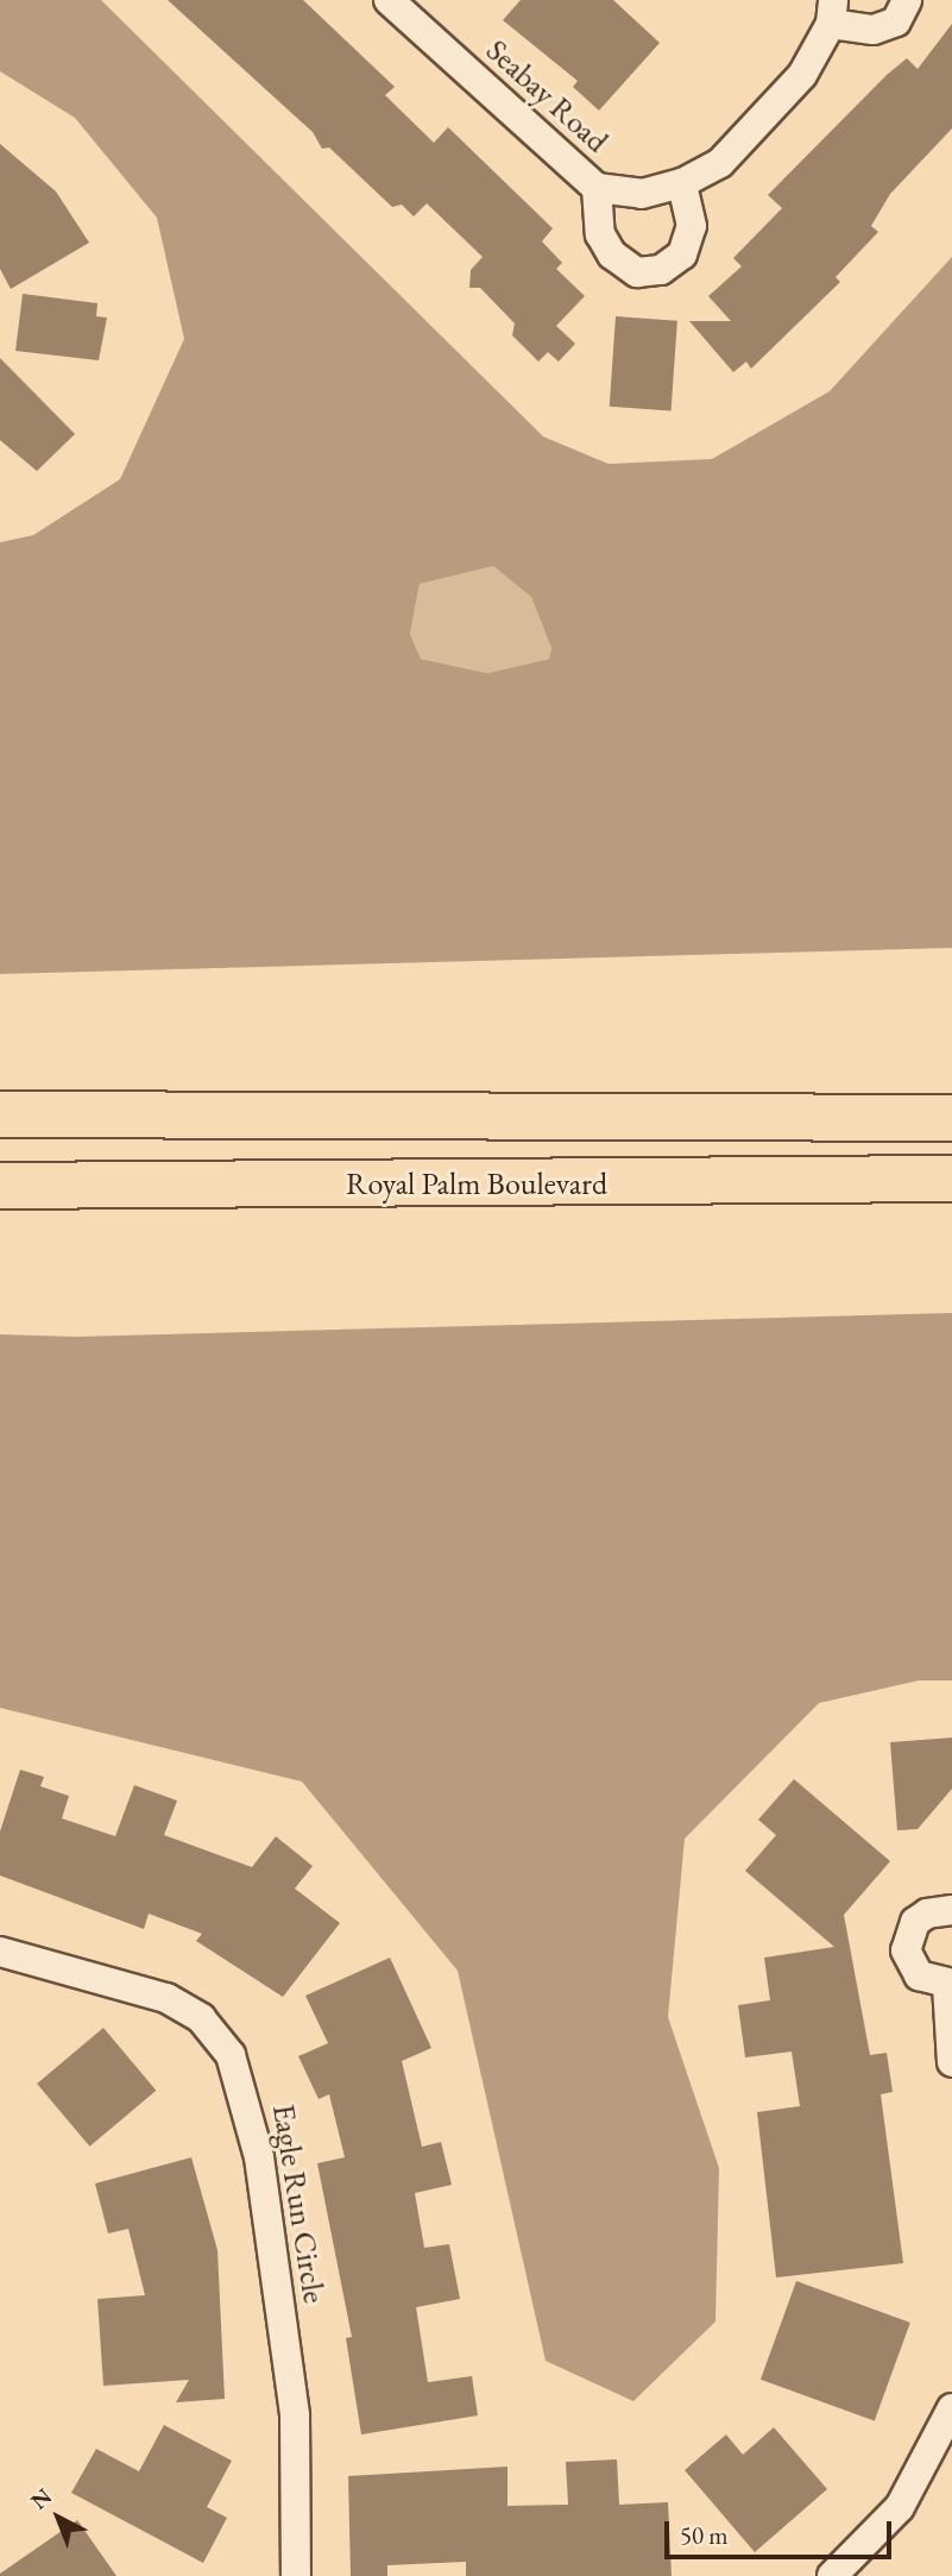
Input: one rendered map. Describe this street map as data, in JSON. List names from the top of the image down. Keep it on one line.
{"streets":{"main road":["Royal Palm Boulevard"],"street":["Seabay Road","Eagle Run Circle"]},"scale_bar":"50 m","north":"top left"}
